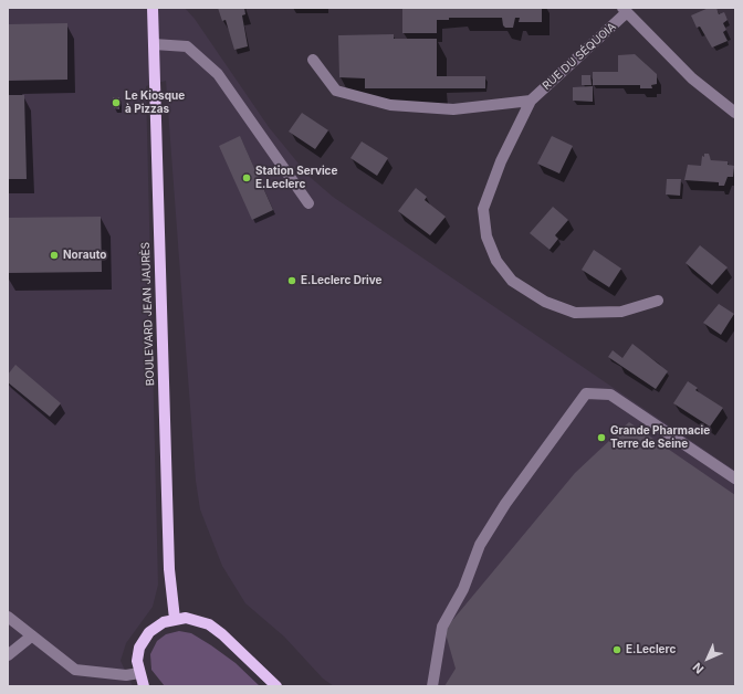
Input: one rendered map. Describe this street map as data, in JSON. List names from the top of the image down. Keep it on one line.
{"streets":{"main road":["BOULEVARD JEAN JAURÈS"],"street":["RUE DU SÉQUOIA"]},"places":["Le Kiosque à Pizzas","Station Service E.Leclerc","Norauto","E.Leclerc Drive","Grande Pharmacie Terre de Seine","E.Leclerc"],"north":"bottom left"}
